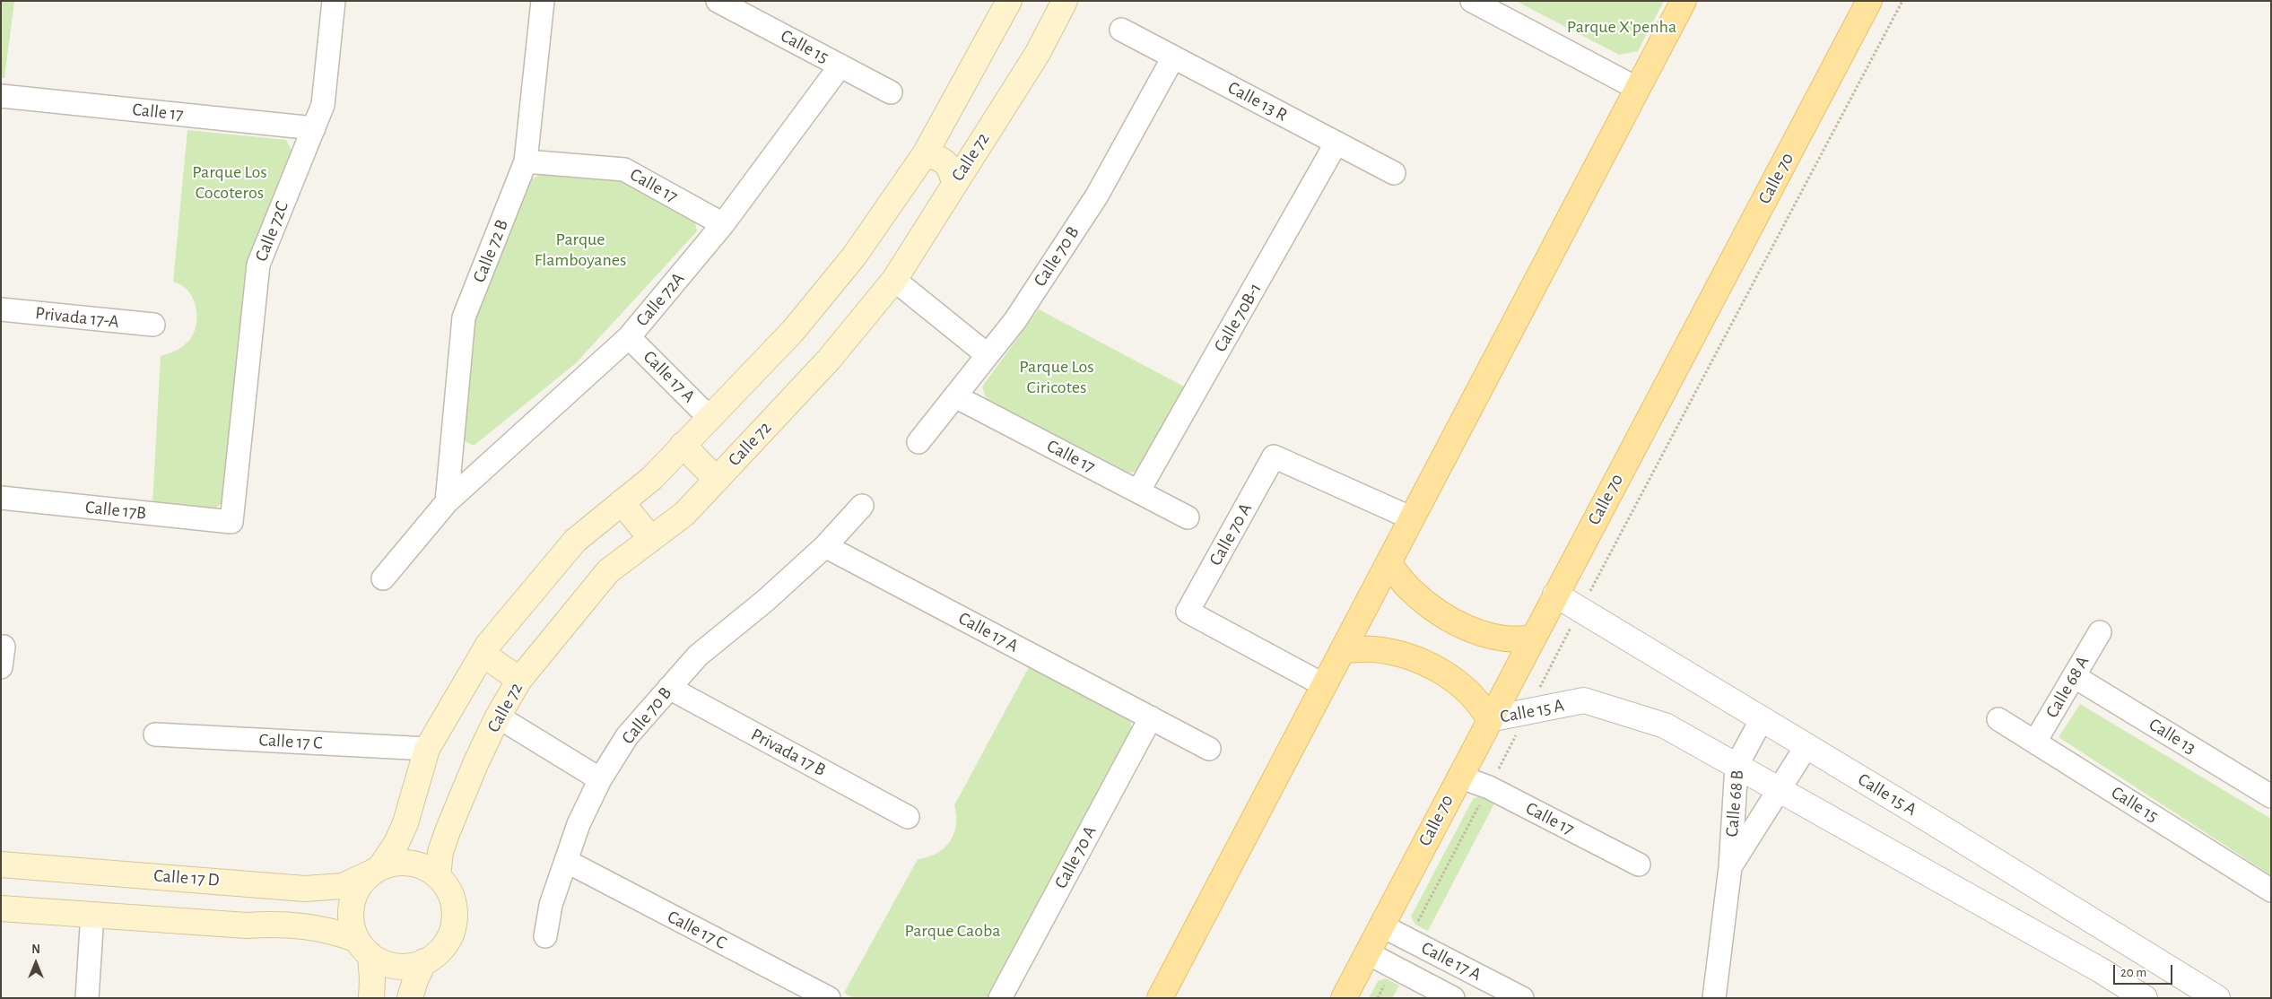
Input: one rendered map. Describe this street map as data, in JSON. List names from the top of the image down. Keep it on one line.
{"streets":{"main road":["Calle 72","Calle 70","Calle 17 D"],"street":["Calle 15","Calle 13 R","Calle 17","Calle 72C","Calle 72 B","Calle 70 B","Calle 72A","Privada 17-A","Calle 70B-1","Calle 17 A","Calle 17B","Calle 70 A","Calle 68 A","Calle 15 A","Calle 13","Calle 17 C","Privada 17 B","Calle 68 B"]},"crossings":[["Calle 15","Calle 72A"],["Calle 15","Calle 68 A"],["Calle 13 R","Calle 70 B"],["Calle 13 R","Calle 70B-1"],["Calle 17","Calle 70"],["Calle 17","Calle 72C"],["Calle 17","Calle 72 B"],["Calle 17","Calle 70 B"],["Calle 17","Calle 72A"],["Calle 17","Calle 70B-1"],["Calle 72","Calle 17 D"],["Calle 70","Calle 17 A"],["Calle 70","Calle 15 A"],["Calle 72C","Calle 17B"],["Calle 72 B","Calle 72A"],["Calle 70 B","Calle 17 A"],["Calle 70 B","Calle 17 C"],["Calle 70 B","Privada 17 B"],["Calle 72A","Calle 17 A"],["Calle 17 A","Calle 70 A"],["Calle 68 A","Calle 13"],["Calle 15 A","Calle 68 B"]],"parks":["Parque X'penha","Parque Los Cocoteros","Parque Flamboyanes","Parque Los Ciricotes","Parque Caoba"],"scale_bar":"20 m","north":"top"}
